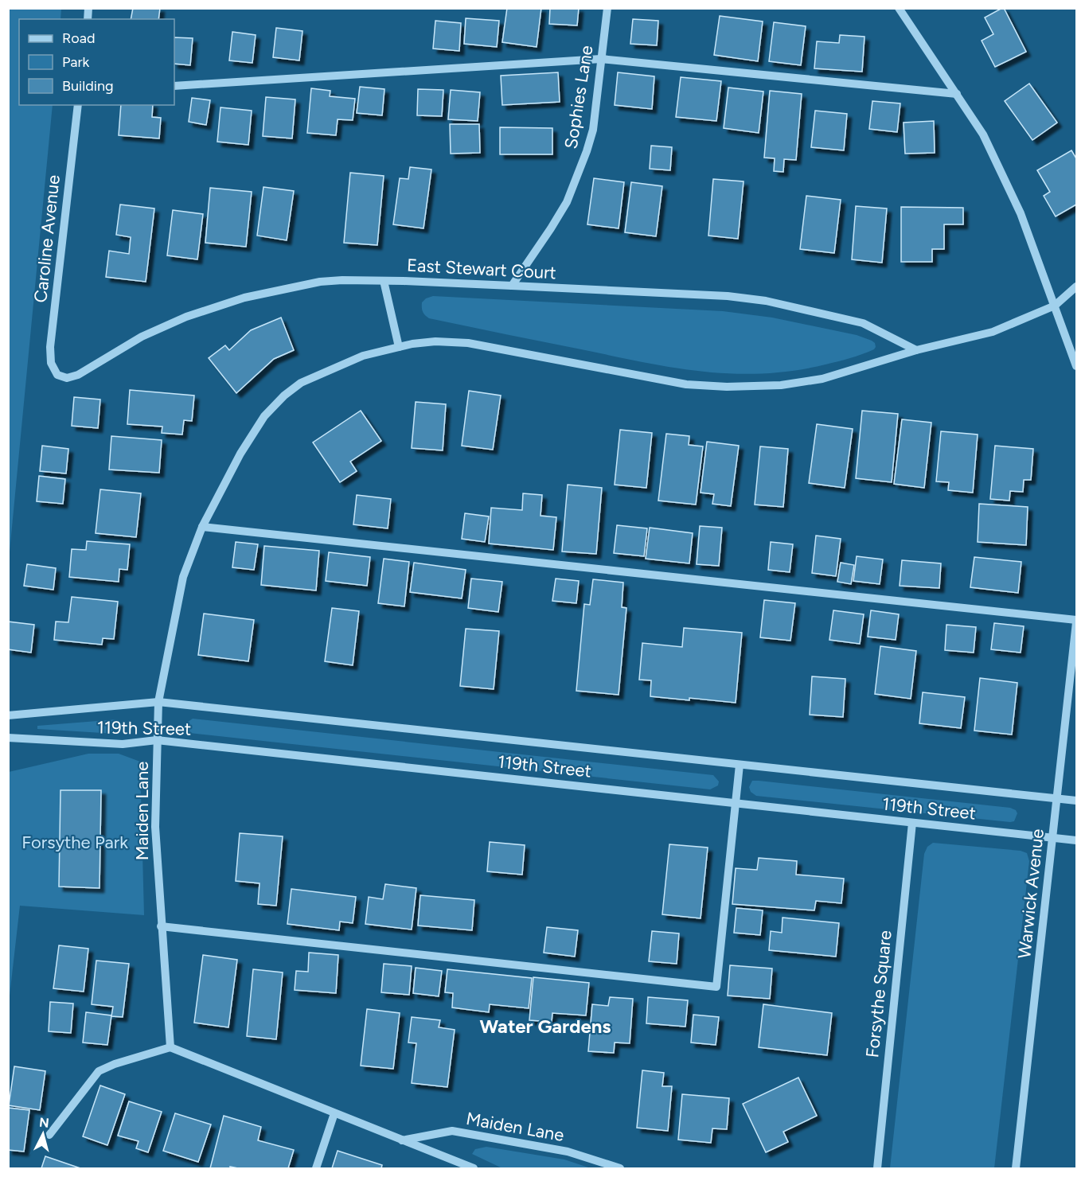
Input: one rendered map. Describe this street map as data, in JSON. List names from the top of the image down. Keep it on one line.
{"streets":{"street":["Sophies Lane","Caroline Avenue","East Stewart Court","119th Street","Maiden Lane","Warwick Avenue","Forsythe Square"]},"crossings":[["Sophies Lane","East Stewart Court"],["Caroline Avenue","East Stewart Court"],["East Stewart Court","Maiden Lane"],["119th Street","Maiden Lane"],["119th Street","Warwick Avenue"],["119th Street","Forsythe Square"]],"districts":["Water Gardens"],"parks":["Forsythe Park"],"legend":["Road","Park","Building"],"north":"top"}
